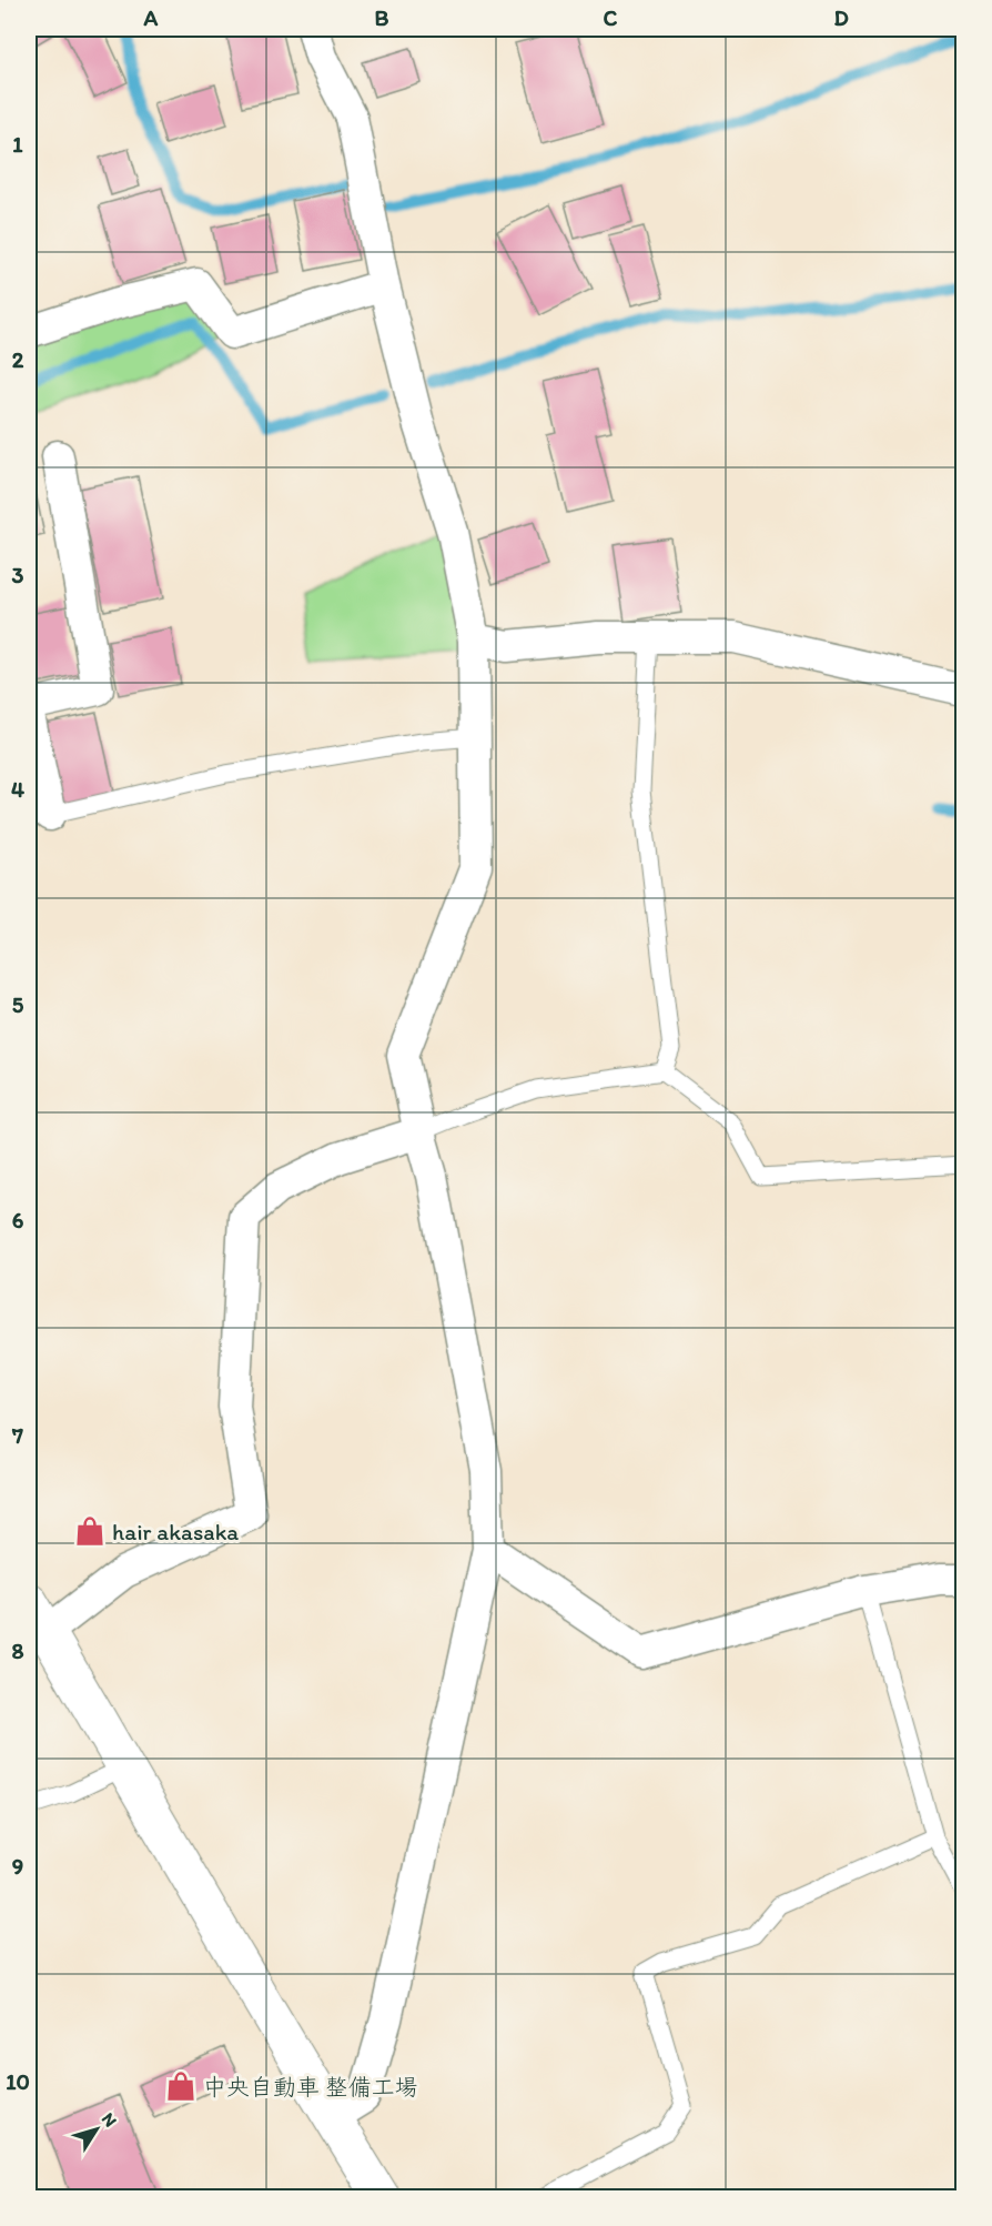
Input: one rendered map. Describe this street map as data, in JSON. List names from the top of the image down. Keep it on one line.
{"places":{"shop":["hair akasaka","中央自動車 整備工場"]},"north":"top right","grid":{"columns":["A","B","C","D"],"rows":["1","2","3","4","5","6","7","8","9","10"]}}
